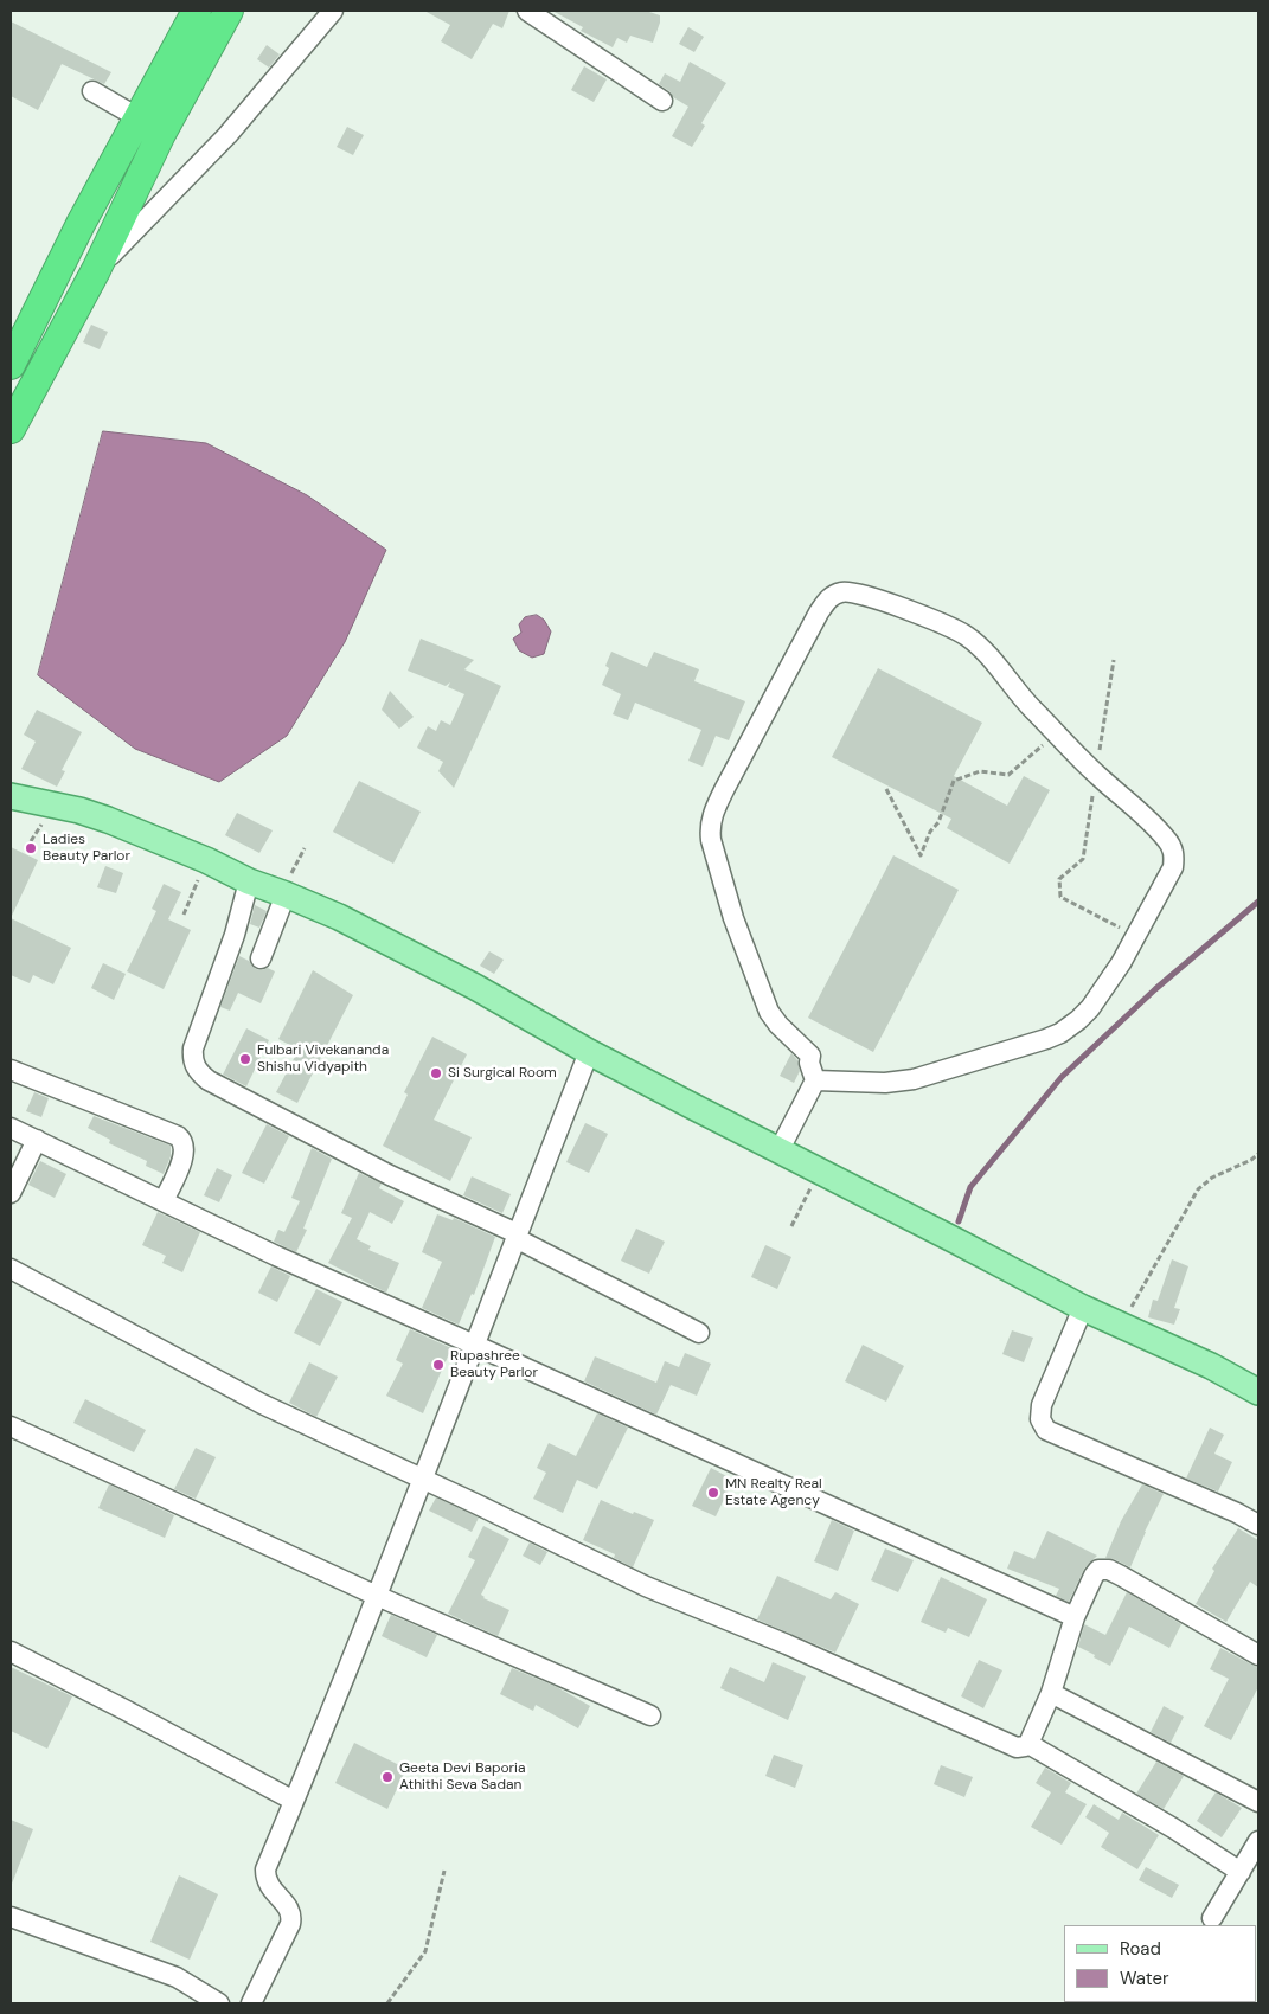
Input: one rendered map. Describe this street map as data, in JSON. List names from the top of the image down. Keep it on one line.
{"places":["Ladies Beauty Parlor","Fulbari Vivekananda Shishu Vidyapith","Si Surgical Room","Rupashree Beauty Parlor","MN Realty Real Estate Agency","Geeta Devi Baporia Athithi Seva Sadan"],"legend":["Road","Water"]}
